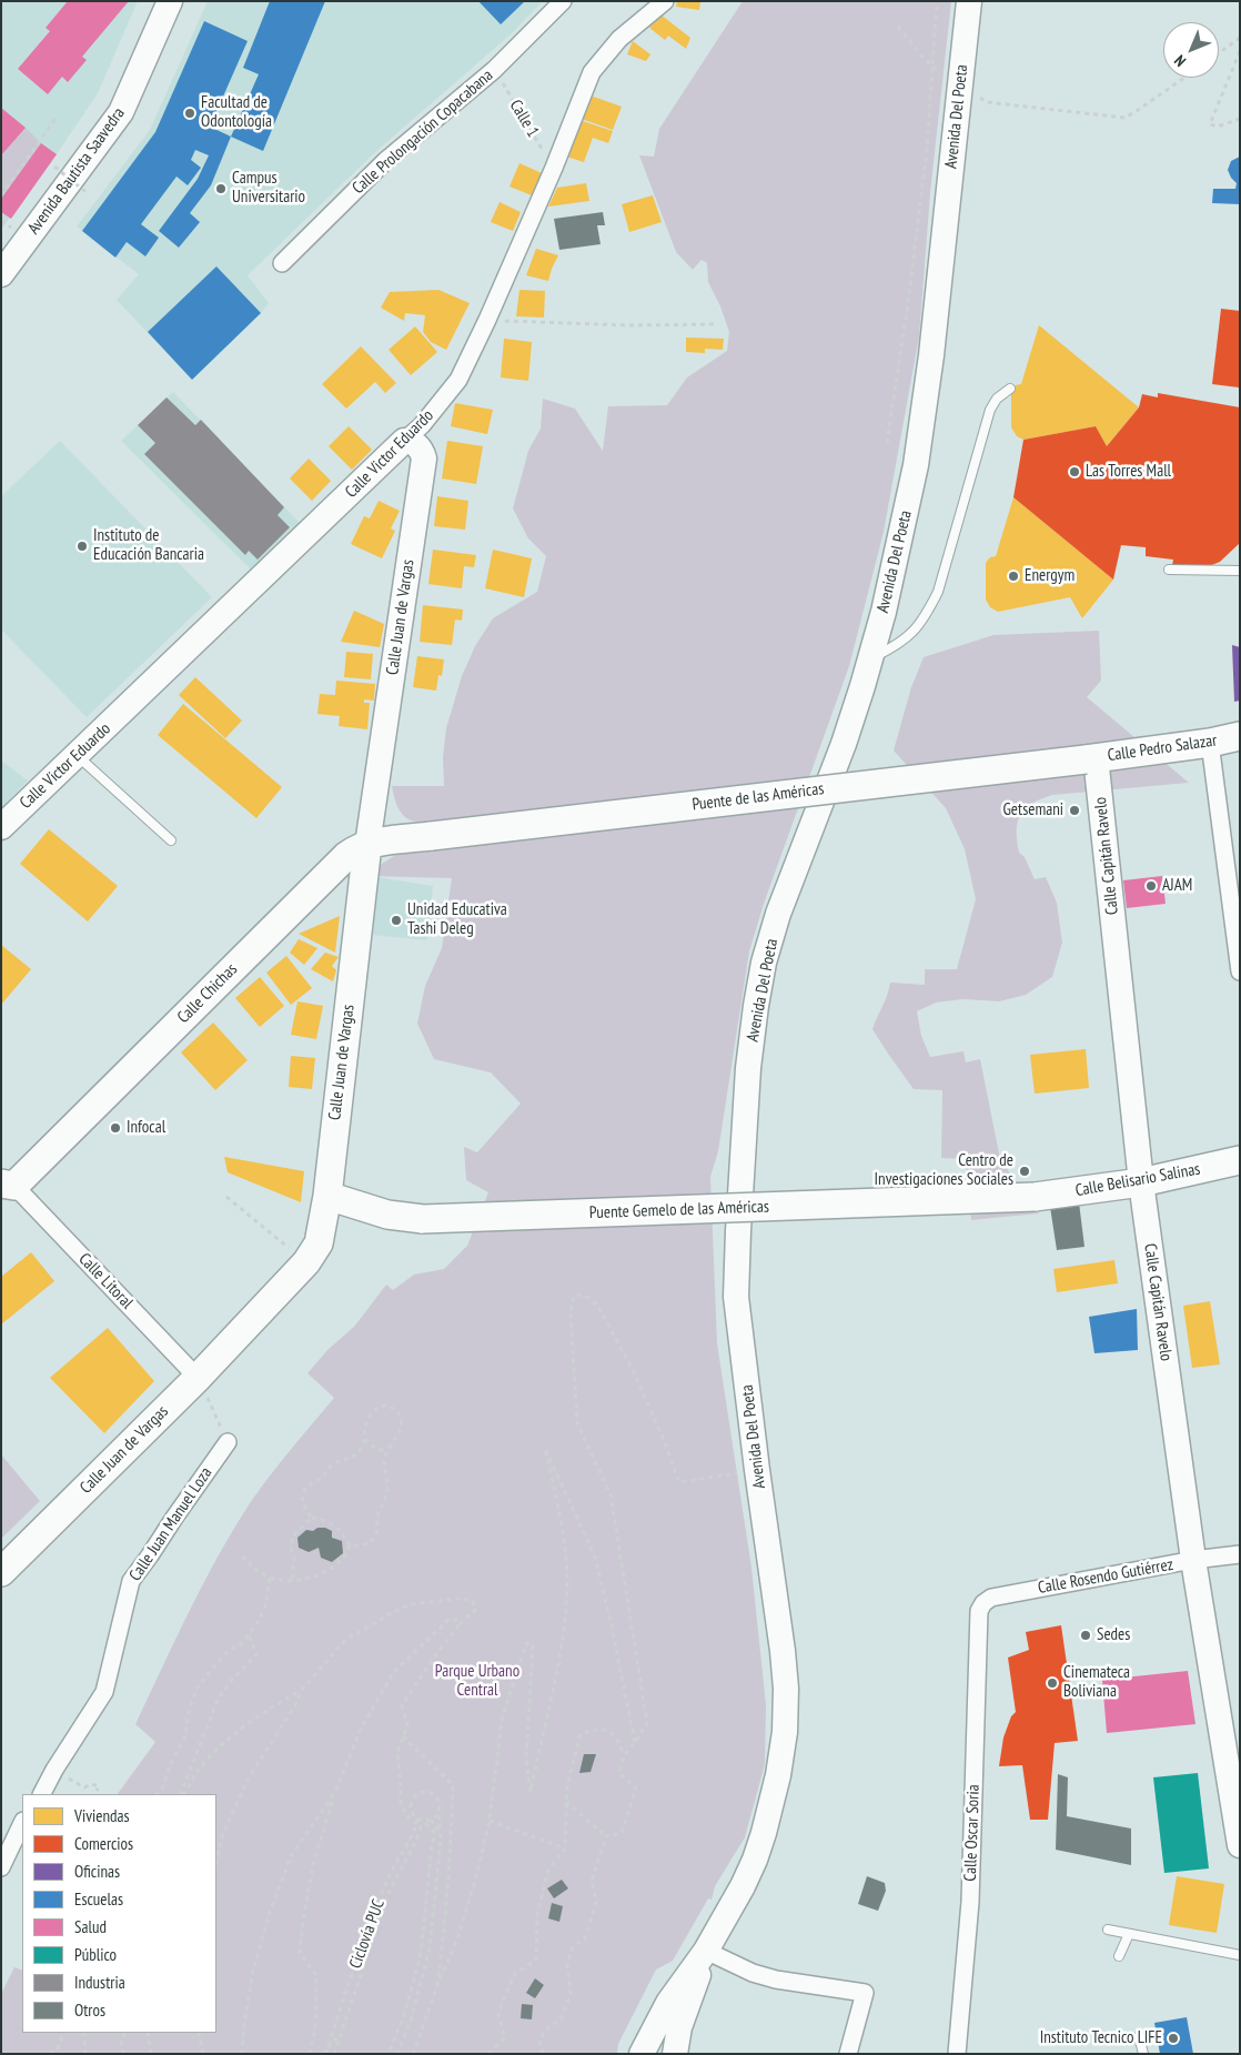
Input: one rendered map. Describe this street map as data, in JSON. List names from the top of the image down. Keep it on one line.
{"streets":{"main road":["Avenida Del Poeta","Avenida Bautista Saavedra","Calle Victor Eduardo","Calle Juan de Vargas","Calle Pedro Salazar","Puente de las Américas","Calle Capitán Ravelo","Calle Chichas","Calle Belisario Salinas","Puente Gemelo de las Américas"],"street":["Calle Prolongación Copacabana","Calle Litoral","Calle Juan Manuel Loza","Calle Rosendo Gutiérrez","Calle Oscar Soria"],"path":["Calle 1","Ciclovía PUC"]},"crossings":[["Calle 1","Calle Prolongación Copacabana"],["Calle 1","Calle Victor Eduardo"],["Calle Victor Eduardo","Calle Juan de Vargas"],["Calle Juan de Vargas","Calle Chichas"],["Calle Juan de Vargas","Puente Gemelo de las Américas"],["Calle Juan de Vargas","Calle Litoral"],["Calle Pedro Salazar","Puente de las Américas"],["Calle Pedro Salazar","Calle Capitán Ravelo"],["Puente de las Américas","Calle Capitán Ravelo"],["Puente de las Américas","Calle Chichas"],["Calle Capitán Ravelo","Calle Belisario Salinas"],["Calle Capitán Ravelo","Calle Rosendo Gutiérrez"],["Calle Chichas","Calle Litoral"],["Calle Belisario Salinas","Puente Gemelo de las Américas"],["Calle Rosendo Gutiérrez","Calle Oscar Soria"]],"parks":["Parque Urbano Central"],"places":["Facultad de Odontología","Campus Universitario","Las Torres Mall","Instituto de Educación Bancaria","Energym","Getsemani","AJAM","Unidad Educativa Tashi Deleg","Infocal","Centro de Investigaciones Sociales","Sedes","Cinemateca Boliviana","Instituto Tecnico LIFE"],"legend":["Viviendas","Comercios","Oficinas","Escuelas","Salud","Público","Industria","Otros"],"north":"bottom left"}
